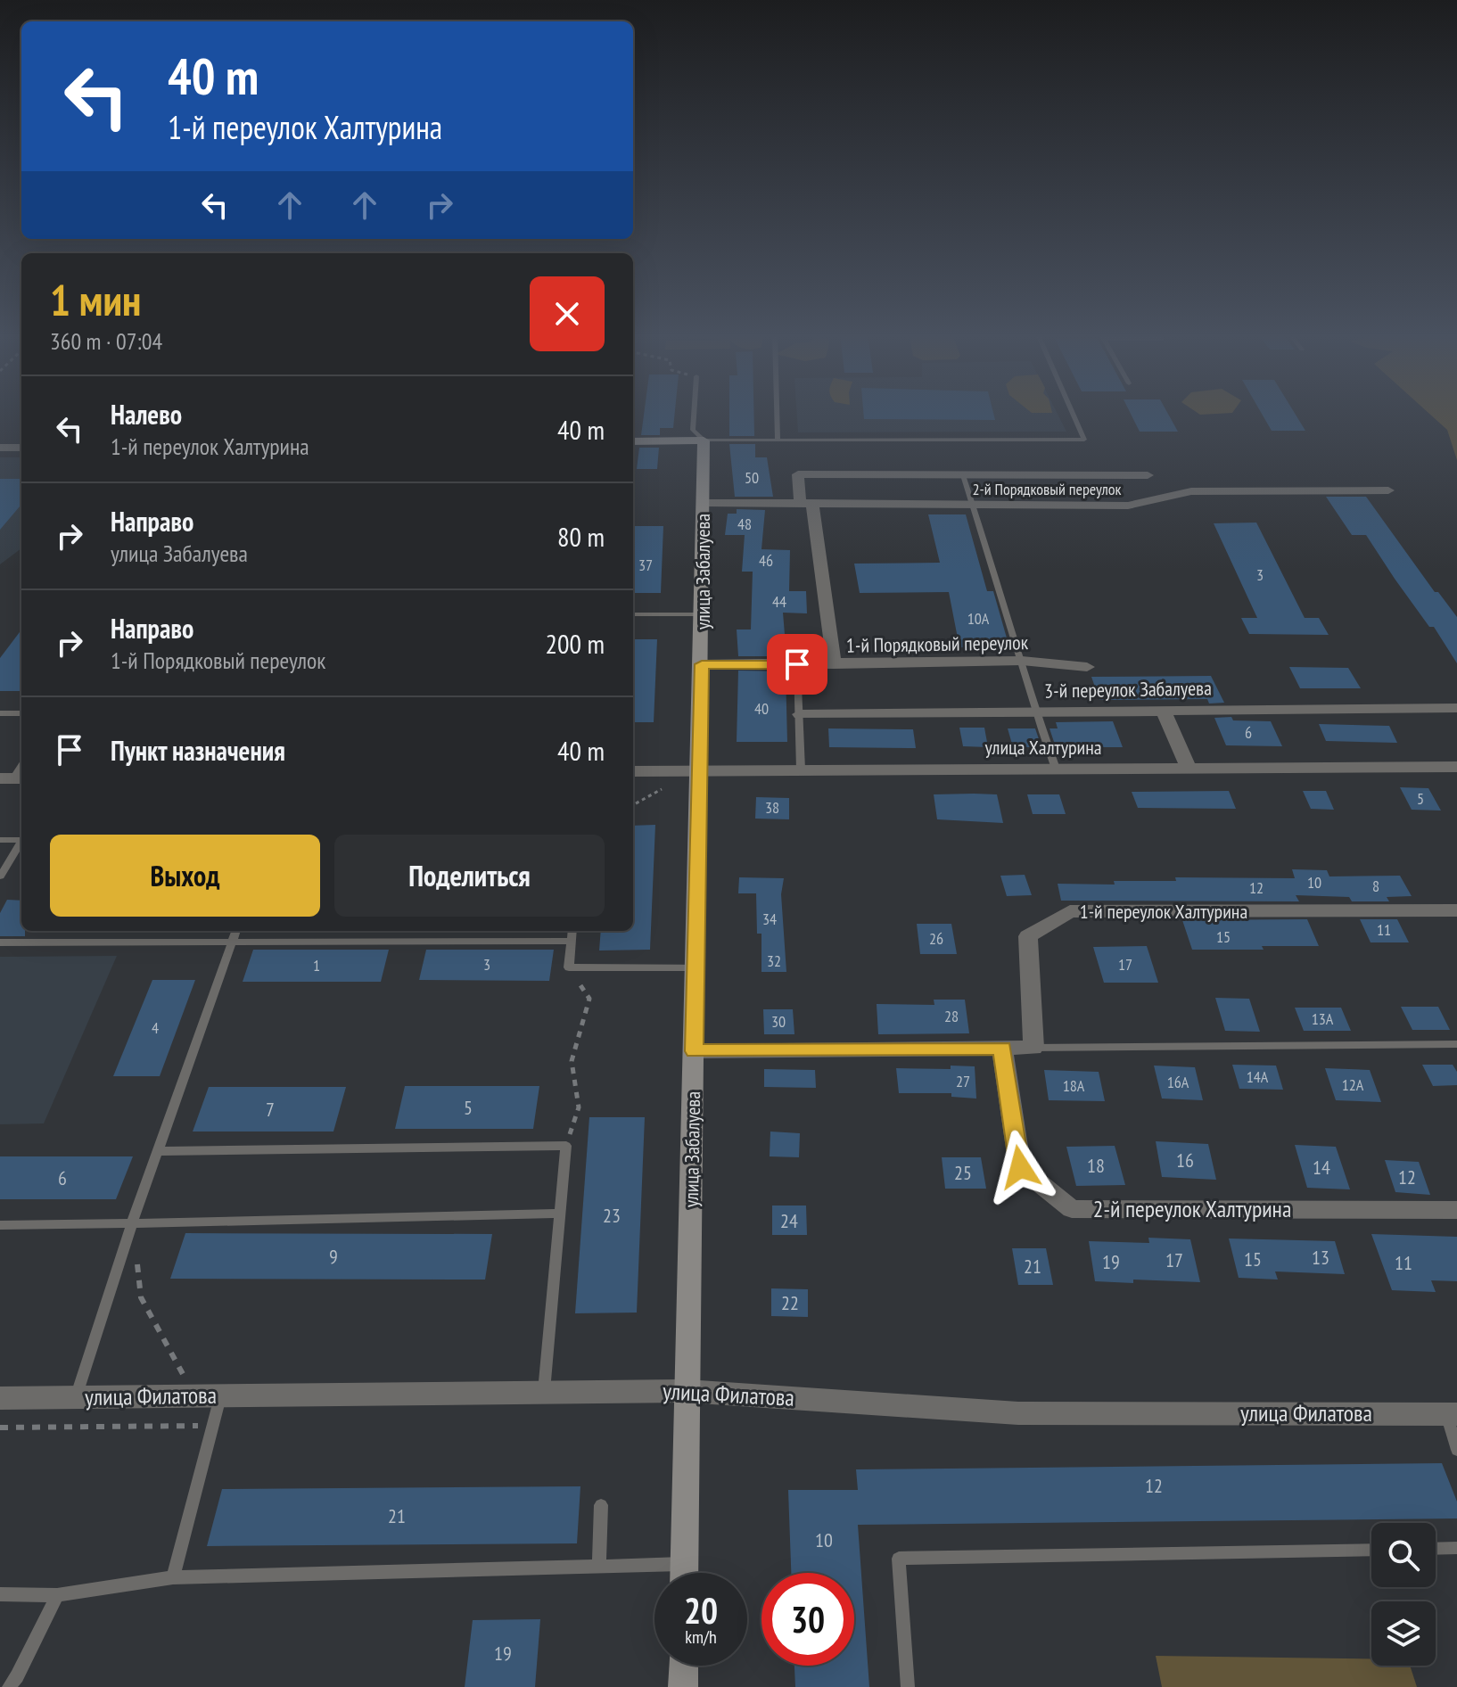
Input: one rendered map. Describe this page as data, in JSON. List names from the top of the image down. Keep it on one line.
{"streets":{"street":["2-й Порядковый переулок","улица Забалуева","1-й Порядковый переулок","3-й переулок Забалуева","улица Халтурина","1-й переулок Халтурина","2-й переулок Халтурина","улица Филатова"]},"crossings":[["2-й Порядковый переулок","улица Забалуева"],["улица Забалуева","1-й Порядковый переулок"],["улица Забалуева","улица Халтурина"],["улица Забалуева","улица Филатова"]],"house_numbers":["50","48","46","37","3","44","10А","40","6","5","38","10","8","12","34","11","15","26","32","3","17","1","28","13А","30","4","14А","27","16А","12А","18А","5","7","16","18","14","25","12","6","23","24","9","13","15","17","19","11","21","22","12","21","10","19"],"page":{"turn":["40 m","1-й переулок Халтурина"],"heading":["1 мин","360 m · 07:04"],"list":[{"name":"Налево","note":"1-й переулок Халтурина","value":"40 m"},{"name":"Направо","note":"улица Забалуева","value":"80 m"},{"name":"Направо","note":"1-й Порядковый переулок","value":"200 m"},{"name":"Пункт назначения","value":"40 m"}],"buttons":["Выход","Поделиться"],"speed":"20 km/h","limit":"30"}}
